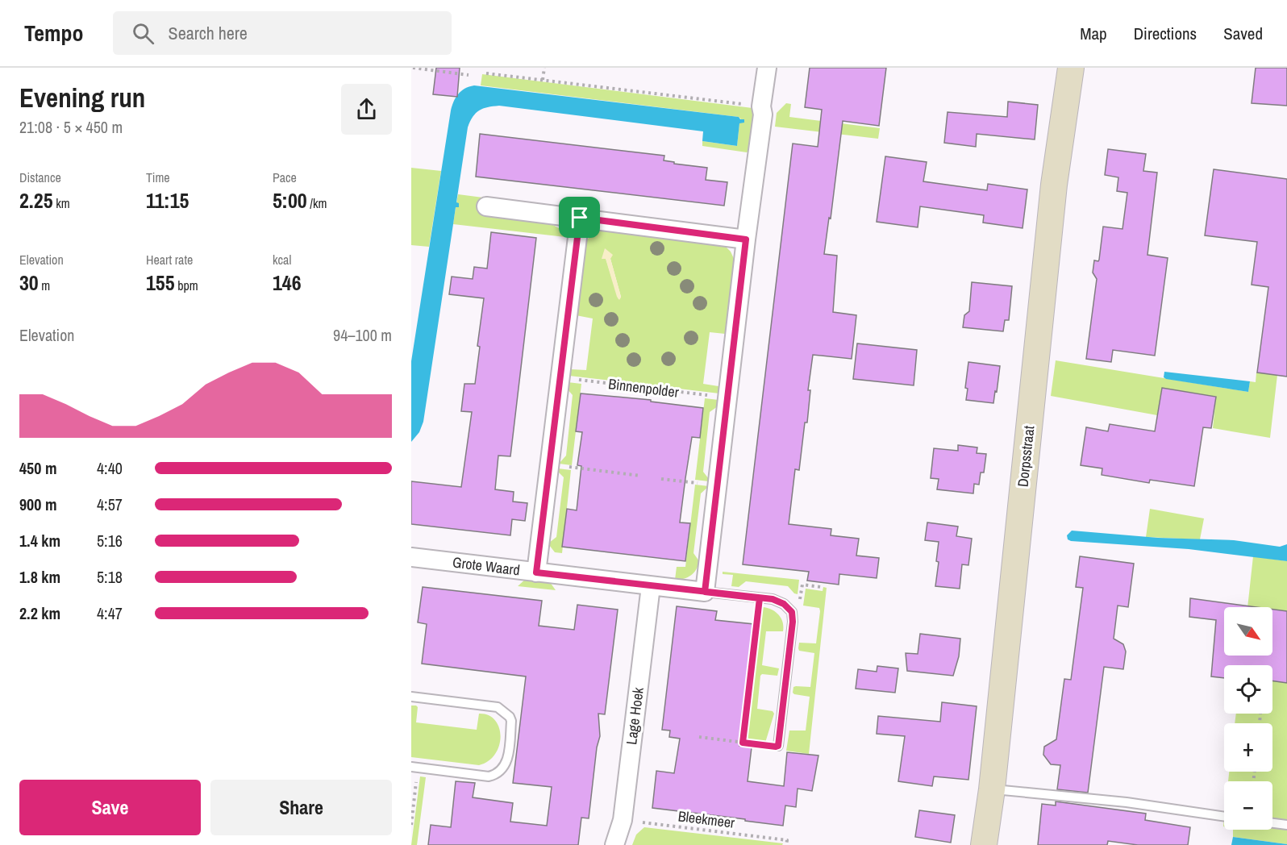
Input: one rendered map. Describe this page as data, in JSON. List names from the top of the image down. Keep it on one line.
{"streets":{"street":["Dorpsstraat","Grote Waard","Lage Hoek"],"path":["Binnenpolder","Bleekmeer"]},"crossings":[["Grote Waard","Lage Hoek"],["Lage Hoek","Bleekmeer"]],"north":"bottom right","page":{"header":"Tempo","search":"Search here","nav":["Map","Directions","Saved"],"heading":["Evening run","21:08 · 5 × 450 m"],"stats":[["Distance","2.25 km"],["Time","11:15"],["Pace","5:00 /km"],["Elevation","30 m"],["Heart rate","155 bpm"],["kcal","146"]],"chart":["Elevation","94–100 m"],"list":[{"name":"450 m","note":"4:40"},{"name":"900 m","note":"4:57"},{"name":"1.4 km","note":"5:16"},{"name":"1.8 km","note":"5:18"},{"name":"2.2 km","note":"4:47"}],"map_buttons":["+","−"],"buttons":["Save","Share"]}}
